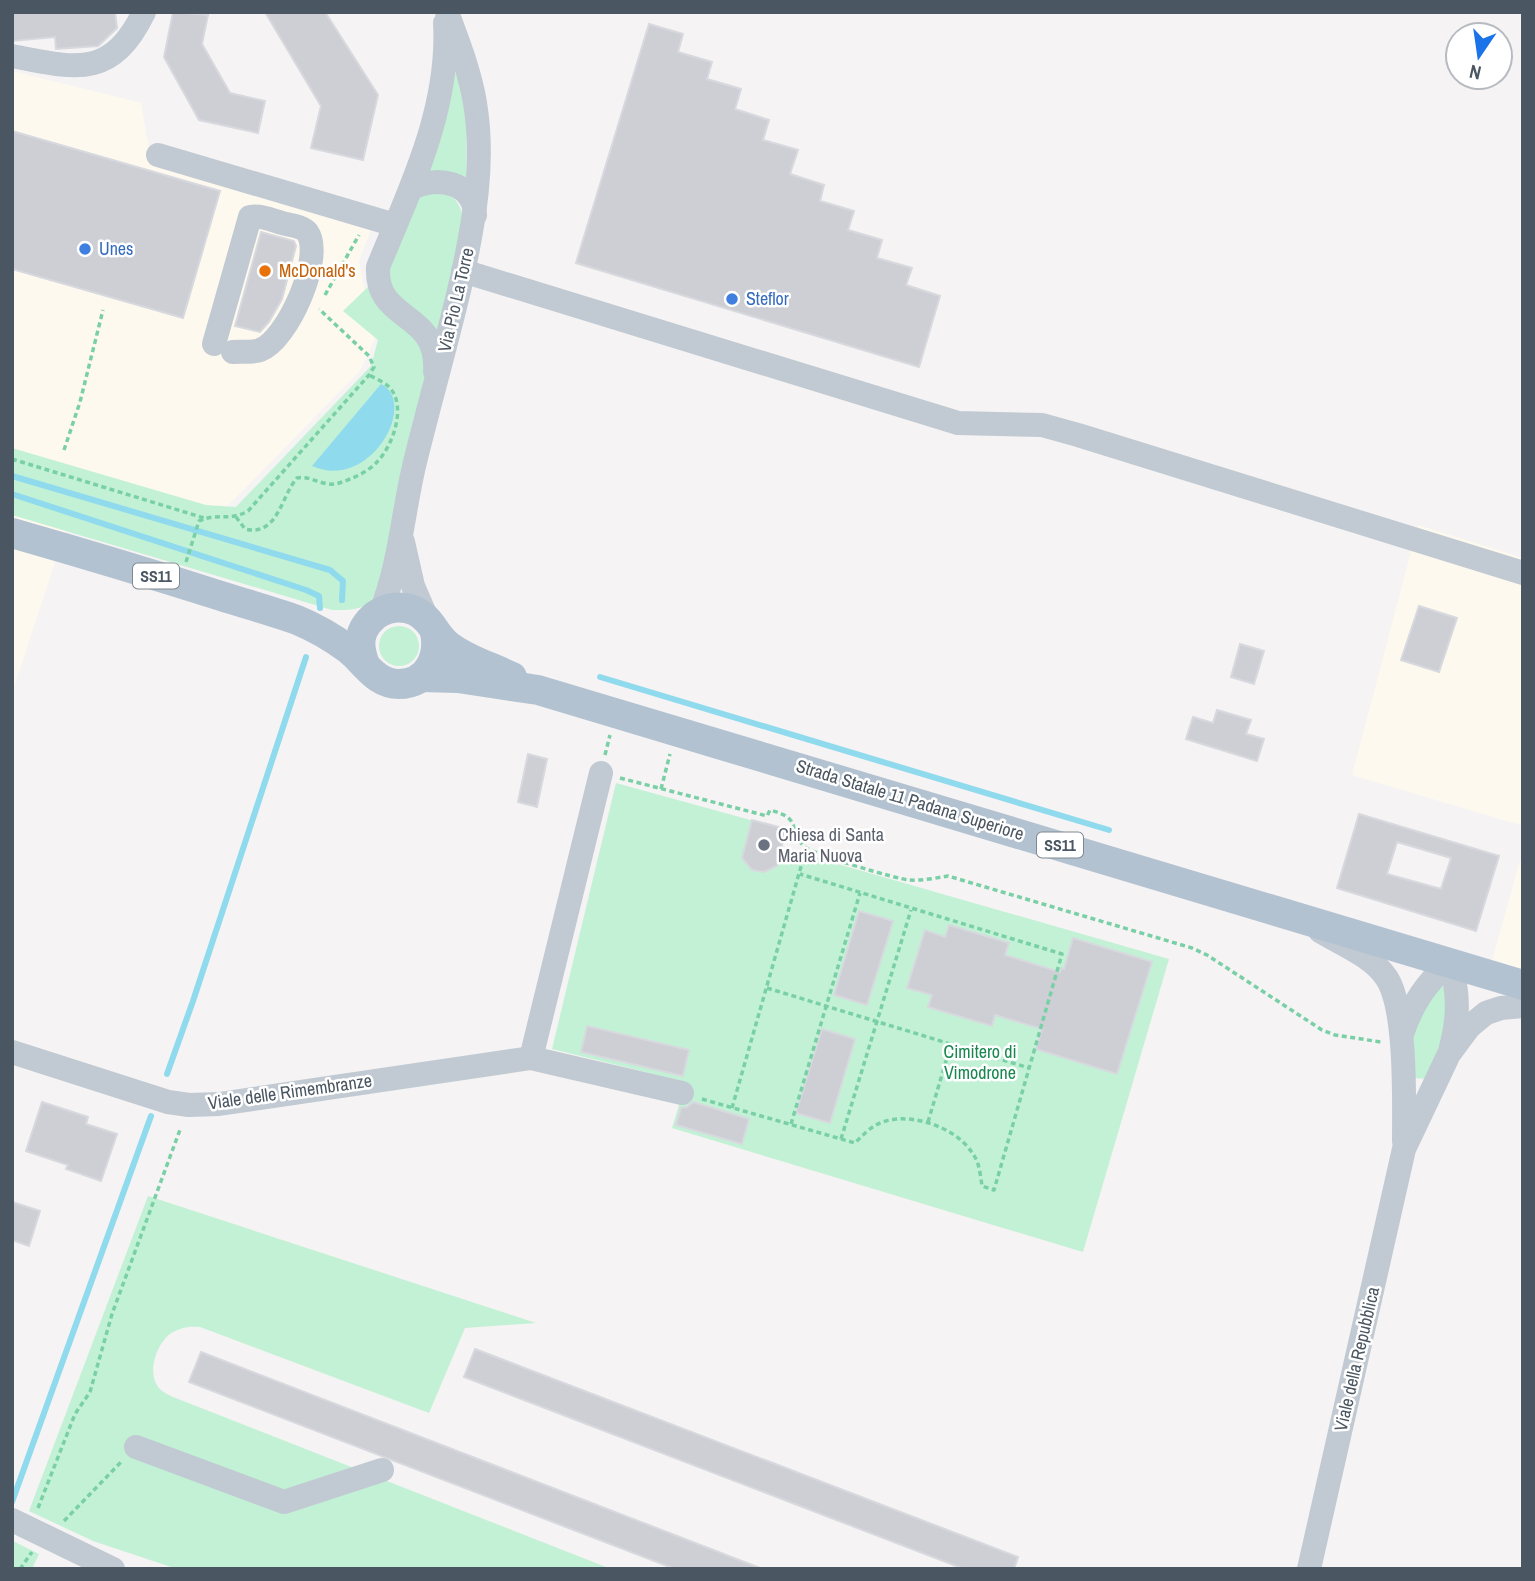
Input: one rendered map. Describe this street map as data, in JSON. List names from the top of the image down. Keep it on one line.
{"streets":{"main road":["SS11","Strada Statale 11 Padana Superiore"],"street":["Via Pio La Torre","Viale delle Rimembranze","Viale della Repubblica"]},"crossings":[["Via Pio La Torre","Strada Statale 11 Padana Superiore"],["Strada Statale 11 Padana Superiore","Viale della Repubblica"]],"parks":["Cimitero di Vimodrone"],"places":["Unes","McDonald's","Steflor","Chiesa di Santa Maria Nuova"],"north":"bottom"}
